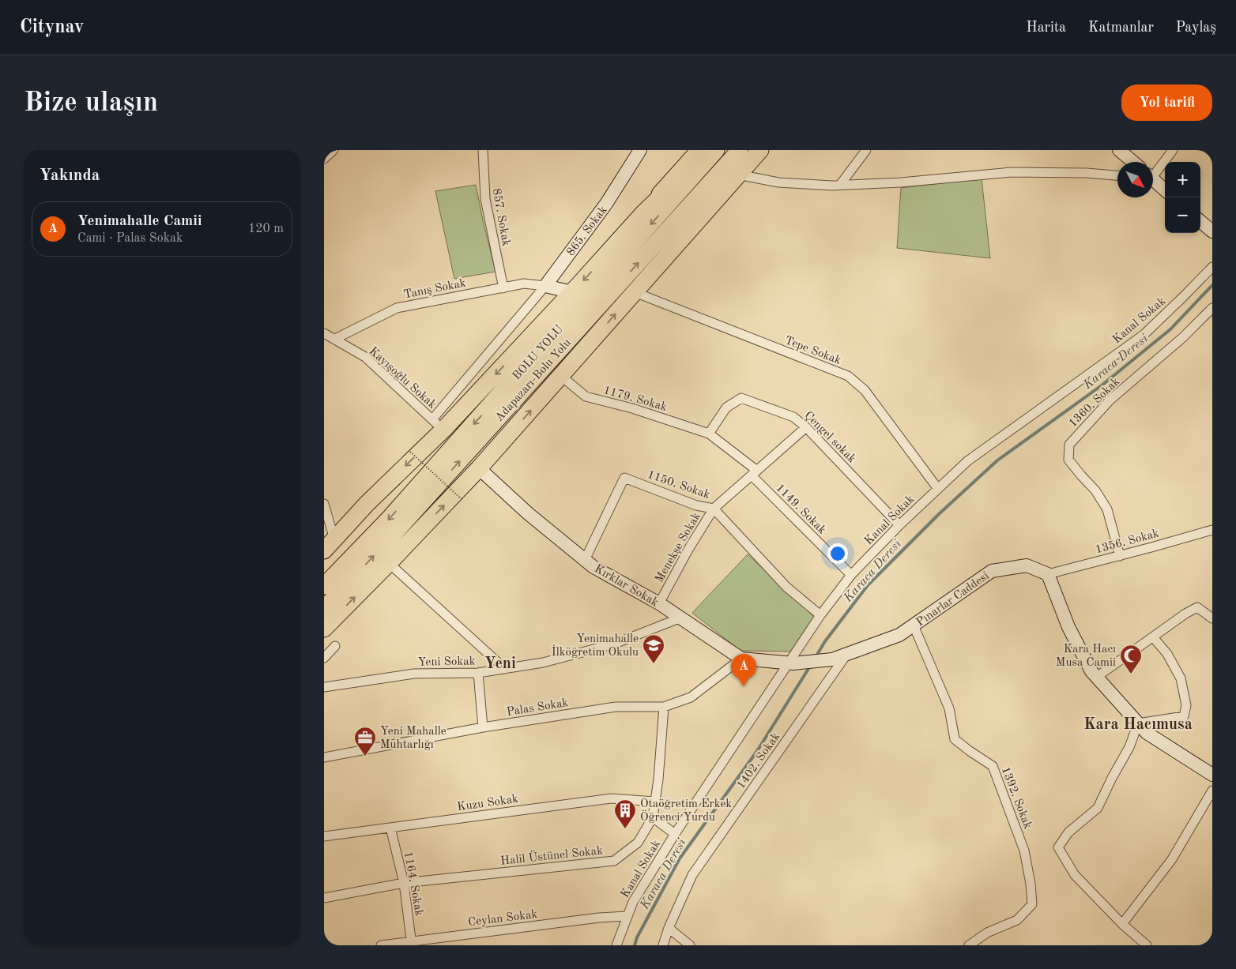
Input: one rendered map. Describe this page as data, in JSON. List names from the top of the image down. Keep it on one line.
{"streets":{"highway":["BOLU YOLU","Adapazarı-Bolu Yolu"],"street":["857. Sokak","865. Sokak","Tanış Sokak","Kanal Sokak","Tepe Sokak","Kayışoğlu Sokak","1179. Sokak","1360. Sokak","Çengel sokak","1150. Sokak","1149. Sokak","1356. Sokak","Menekşe Sokak","Kırklar Sokak","Pınarlar Caddesi","Yeni Sokak","Palas Sokak","1402. Sokak","1392. Sokak","Kuzu Sokak","Halil Üstünel Sokak","1164. Sokak","Ceylan Sokak"]},"crossings":[["857. Sokak","Tanış Sokak"],["865. Sokak","Tanış Sokak"],["Tanış Sokak","Kayışoğlu Sokak"],["Kanal Sokak","Tepe Sokak"],["Kanal Sokak","Çengel sokak"],["Kanal Sokak","1150. Sokak"],["Kanal Sokak","1149. Sokak"],["Kanal Sokak","Kırklar Sokak"],["Kanal Sokak","Ceylan Sokak"],["1179. Sokak","Çengel sokak"],["1360. Sokak","1356. Sokak"],["Çengel sokak","Menekşe Sokak"],["1150. Sokak","Menekşe Sokak"],["1150. Sokak","Kırklar Sokak"],["1149. Sokak","Menekşe Sokak"],["1356. Sokak","Pınarlar Caddesi"],["Menekşe Sokak","Kırklar Sokak"],["Kırklar Sokak","Pınarlar Caddesi"],["Kırklar Sokak","Yeni Sokak"],["Kırklar Sokak","Palas Sokak"],["Pınarlar Caddesi","1402. Sokak"],["Pınarlar Caddesi","1392. Sokak"],["Palas Sokak","Halil Üstünel Sokak"],["Kuzu Sokak","Halil Üstünel Sokak"],["Kuzu Sokak","1164. Sokak"],["Halil Üstünel Sokak","1164. Sokak"],["1164. Sokak","Ceylan Sokak"]],"districts":["Yeni","Kara Hacımusa"],"water":["Karaca Deresi"],"places":{"school or university":["Yenimahalle İlköğretim Okulu"],"mosque":["Kara Hacı Musa Camii"],"office":["Yeni Mahalle Muhtarlığı"],"building":["Otaöğretim Erkek Öğrenci Yurdu"]},"north":"bottom right","page":{"header":"Citynav","nav":["Harita","Katmanlar","Paylaş"],"buttons":"Yol tarifi","title":"Bize ulaşın","heading":"Yakında","map_buttons":["+","−"],"list":[{"mark":"A","name":"Yenimahalle Camii","note":"Cami · Palas Sokak","value":"120 m"}],"pins":"A"}}
